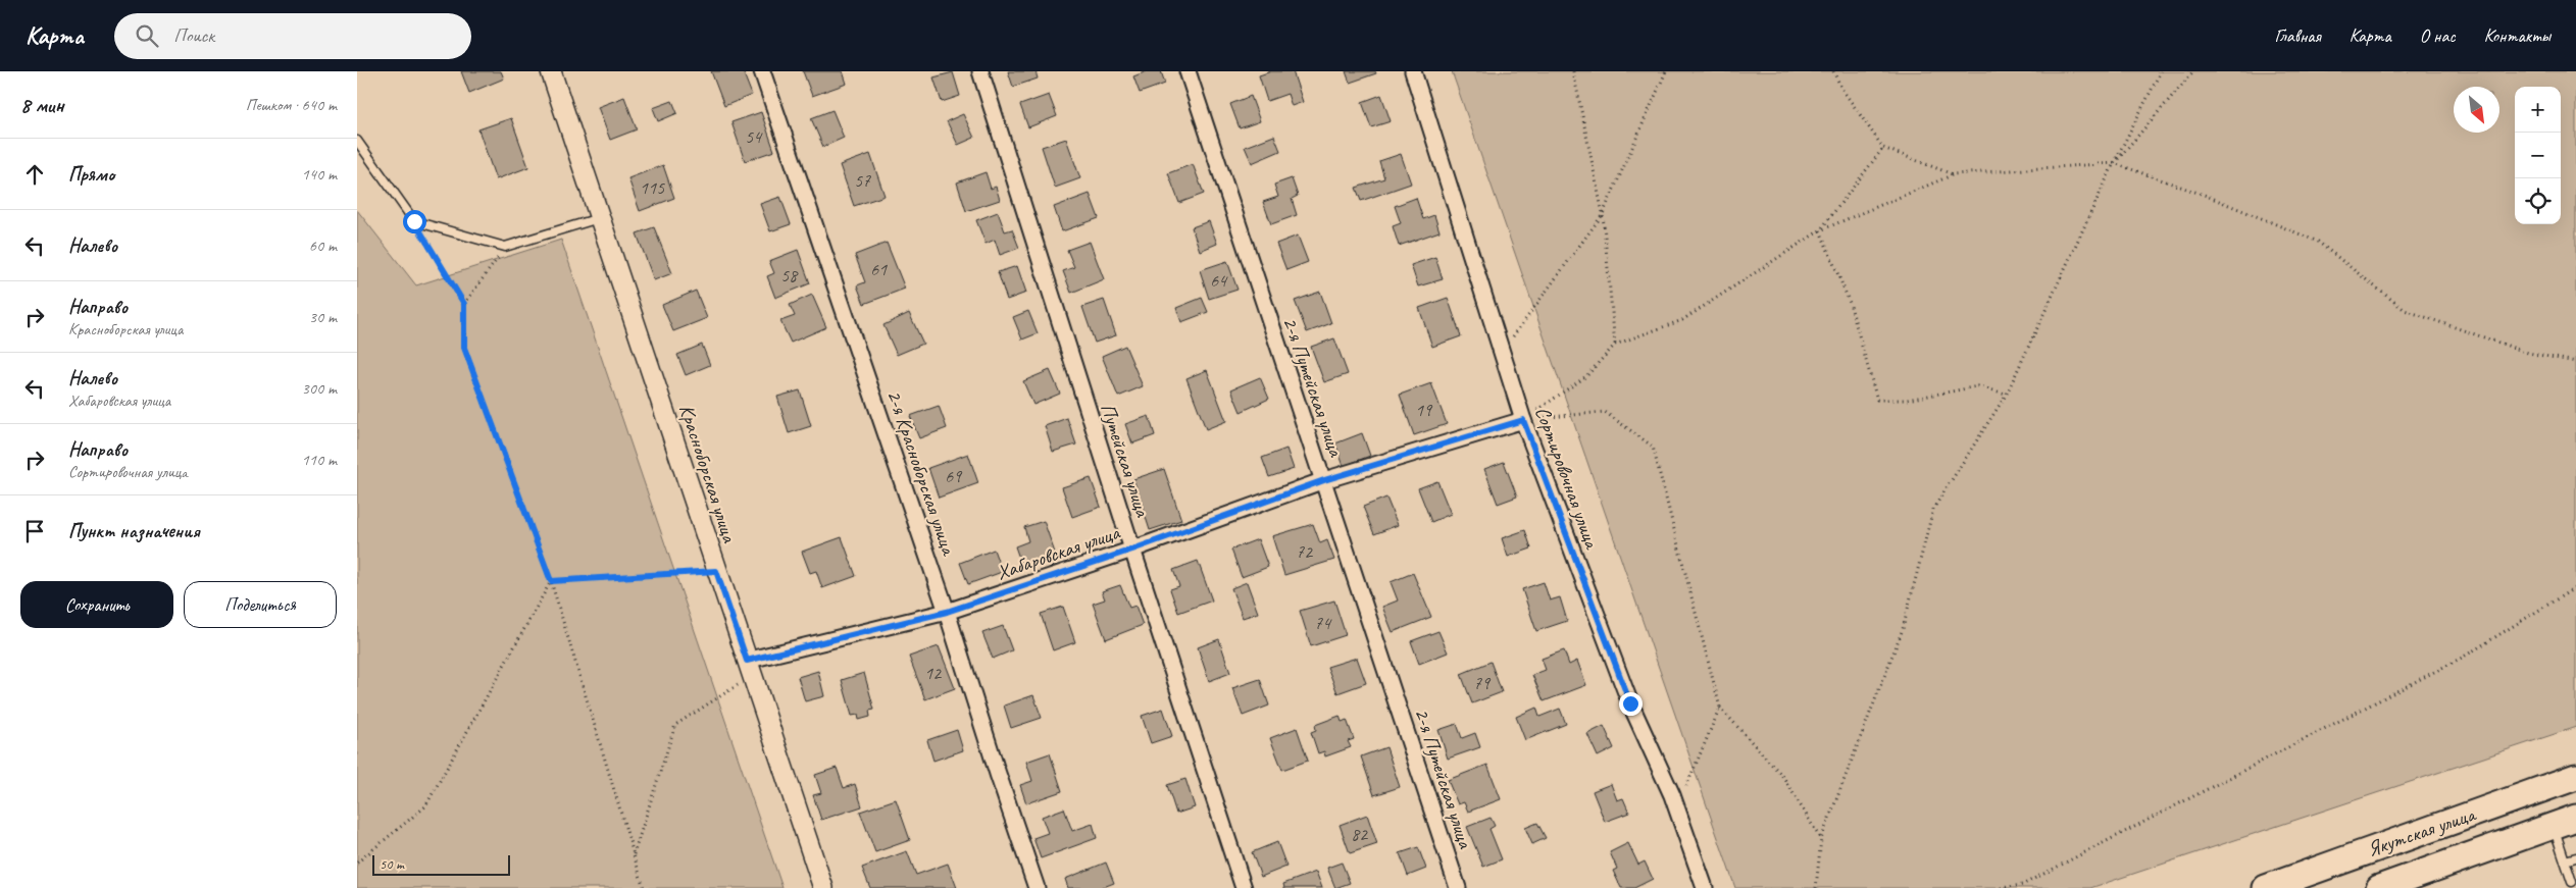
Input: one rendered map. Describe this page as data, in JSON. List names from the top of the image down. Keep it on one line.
{"streets":{"main road":["Якутская улица"],"street":["2-я Путейская улица","Путейская улица","2-я Красноборская улица","Красноборская улица","Сортировочная улица","Хабаровская улица"]},"crossings":[["2-я Путейская улица","Хабаровская улица"],["Путейская улица","Хабаровская улица"],["2-я Красноборская улица","Хабаровская улица"],["Красноборская улица","Хабаровская улица"],["Сортировочная улица","Хабаровская улица"]],"house_numbers":["54","57","115","61","58","64","19","69","72","74","12","79","82"],"scale_bar":"50 m","north":"bottom right","page":{"header":"Карта","search":"Поиск","nav":["Главная","Карта","О нас","Контакты"],"heading":["8 мин","Пешком · 640 m"],"map_buttons":["+","−"],"list":[["Прямо","140 m"],["Налево","60 m"],["Направо","Красноборская улица","30 m"],["Налево","Хабаровская улица","300 m"],["Направо","Сортировочная улица","110 m"],"Пункт назначения"],"buttons":["Сохранить","Поделиться"],"scale":"50 m"}}
